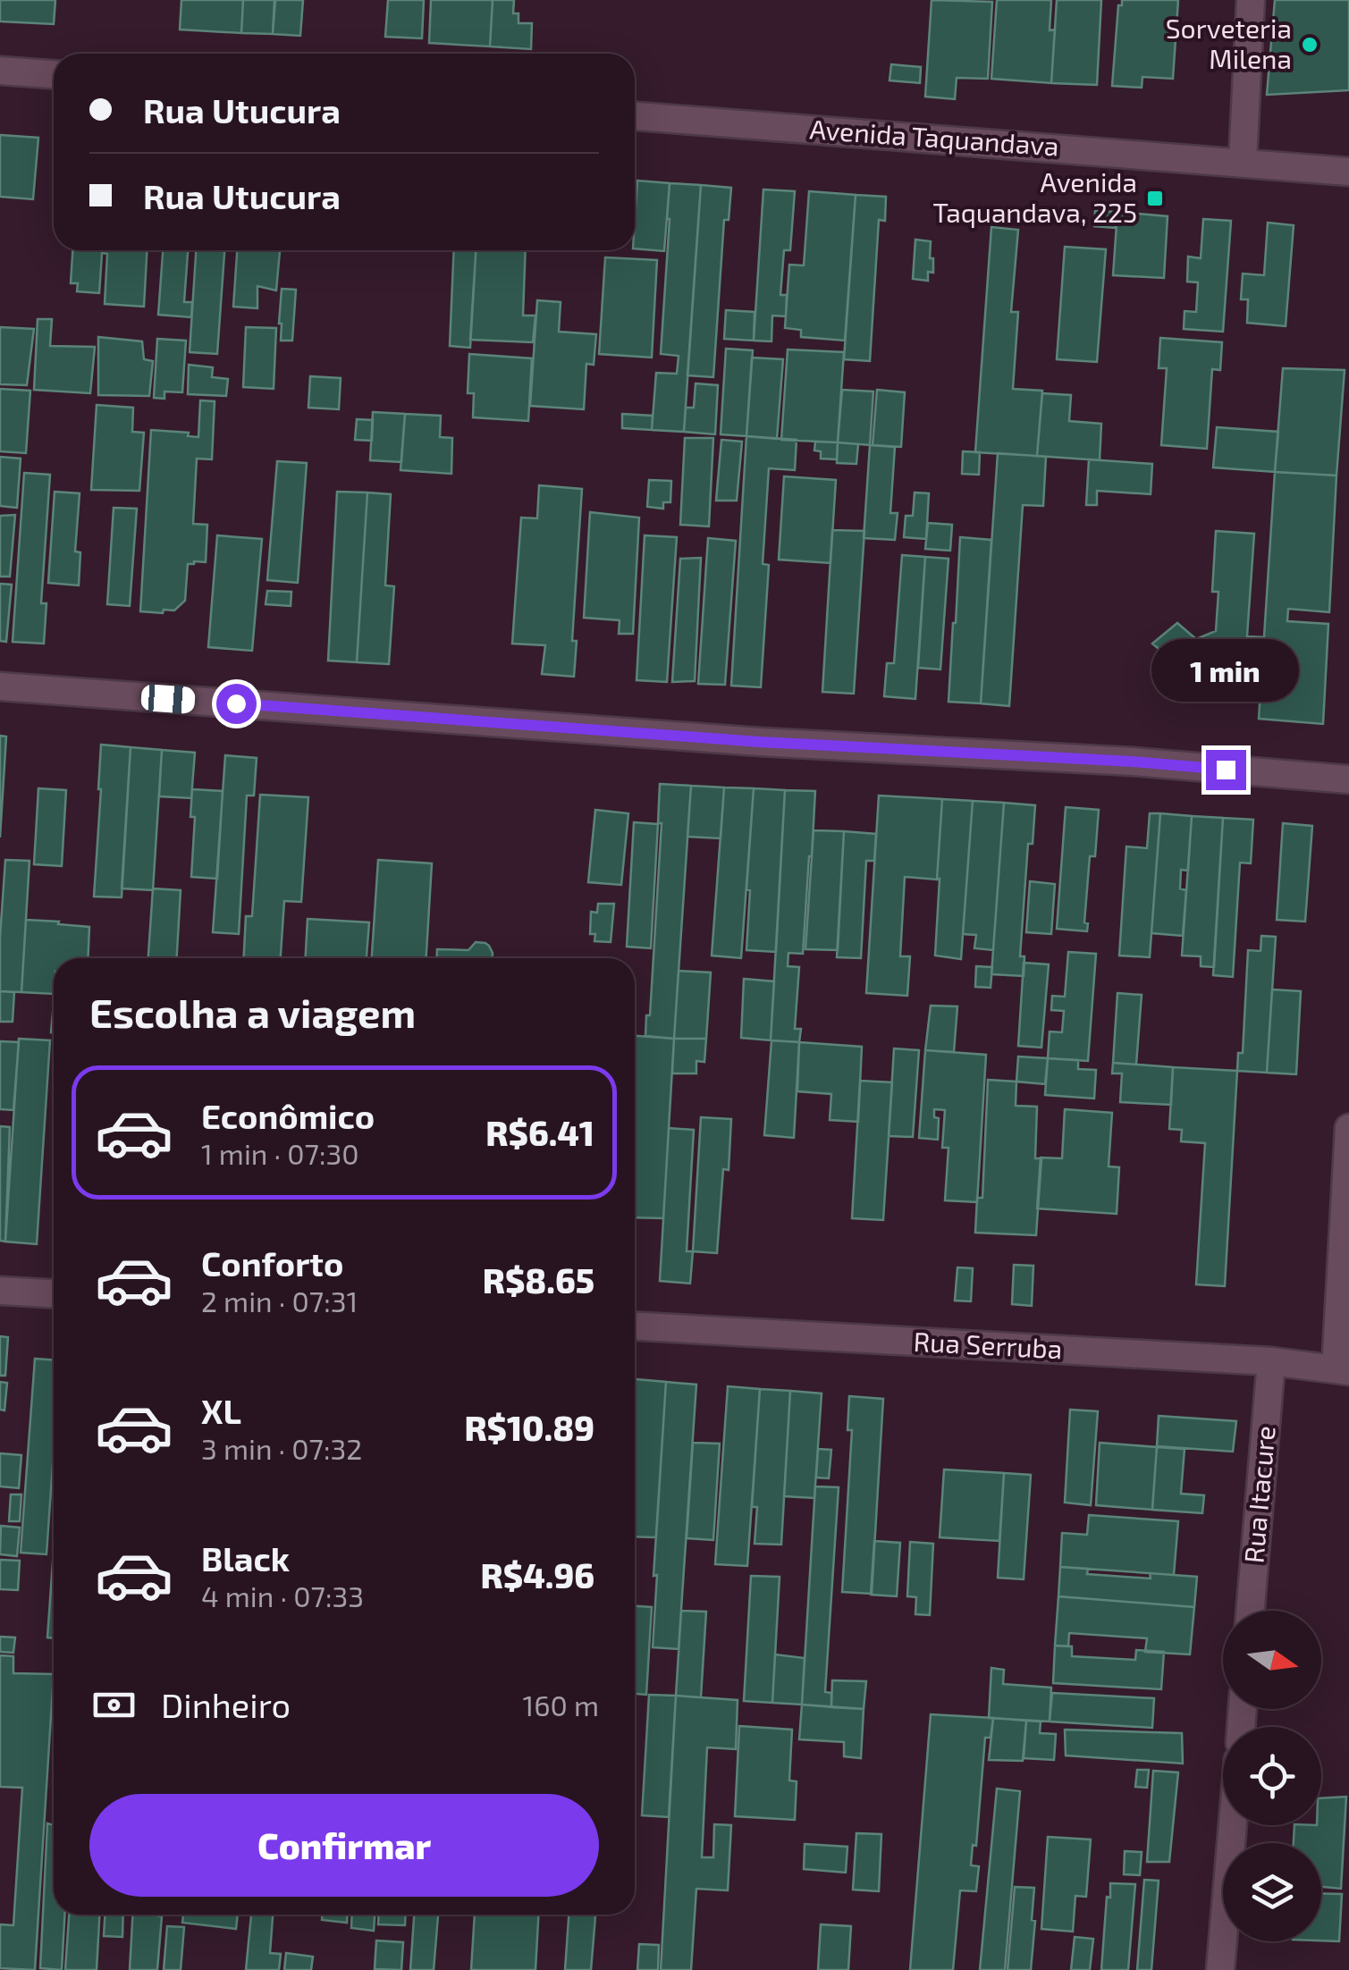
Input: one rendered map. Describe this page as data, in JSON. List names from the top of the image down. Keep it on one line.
{"streets":{"street":["Avenida Taquandava","Rua Serruba","Rua Itacure"]},"crossings":[["Rua Serruba","Rua Itacure"]],"places":{"other":["Sorveteria Milena"],"transit":["Avenida Taquandava, 225"]},"north":"right","page":{"banner":["Rua Utucura","Rua Utucura"],"bubble":"1 min","heading":"Escolha a viagem","list":[{"name":"Econômico","note":"1 min · 07:30","value":"R$6.41"},{"name":"Conforto","note":"2 min · 07:31","value":"R$8.65"},{"name":"XL","note":"3 min · 07:32","value":"R$10.89"},{"name":"Black","note":"4 min · 07:33","value":"R$4.96"}],"pay":["Dinheiro","160 m"],"buttons":"Confirmar"}}
